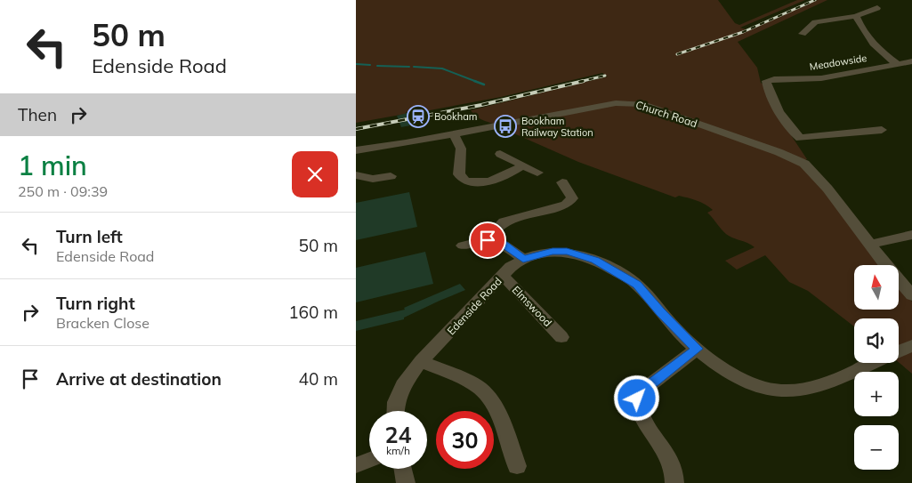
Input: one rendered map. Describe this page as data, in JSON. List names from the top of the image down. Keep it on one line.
{"streets":{"street":["Meadowside","Church Road","Edenside Road","Elmswood"]},"crossings":[["Edenside Road","Elmswood"]],"places":{"station":["Bookham"],"bus stop":["Bookham Railway Station"]},"north":"top","page":{"turn":["50 m","Edenside Road"],"then":"Then","heading":["1 min","250 m · 09:39"],"list":[{"name":"Turn left","note":"Edenside Road","value":"50 m"},{"name":"Turn right","note":"Bracken Close","value":"160 m"},{"name":"Arrive at destination","value":"40 m"}],"map_buttons":["+","−"],"speed":"24 km/h","limit":"30"}}
